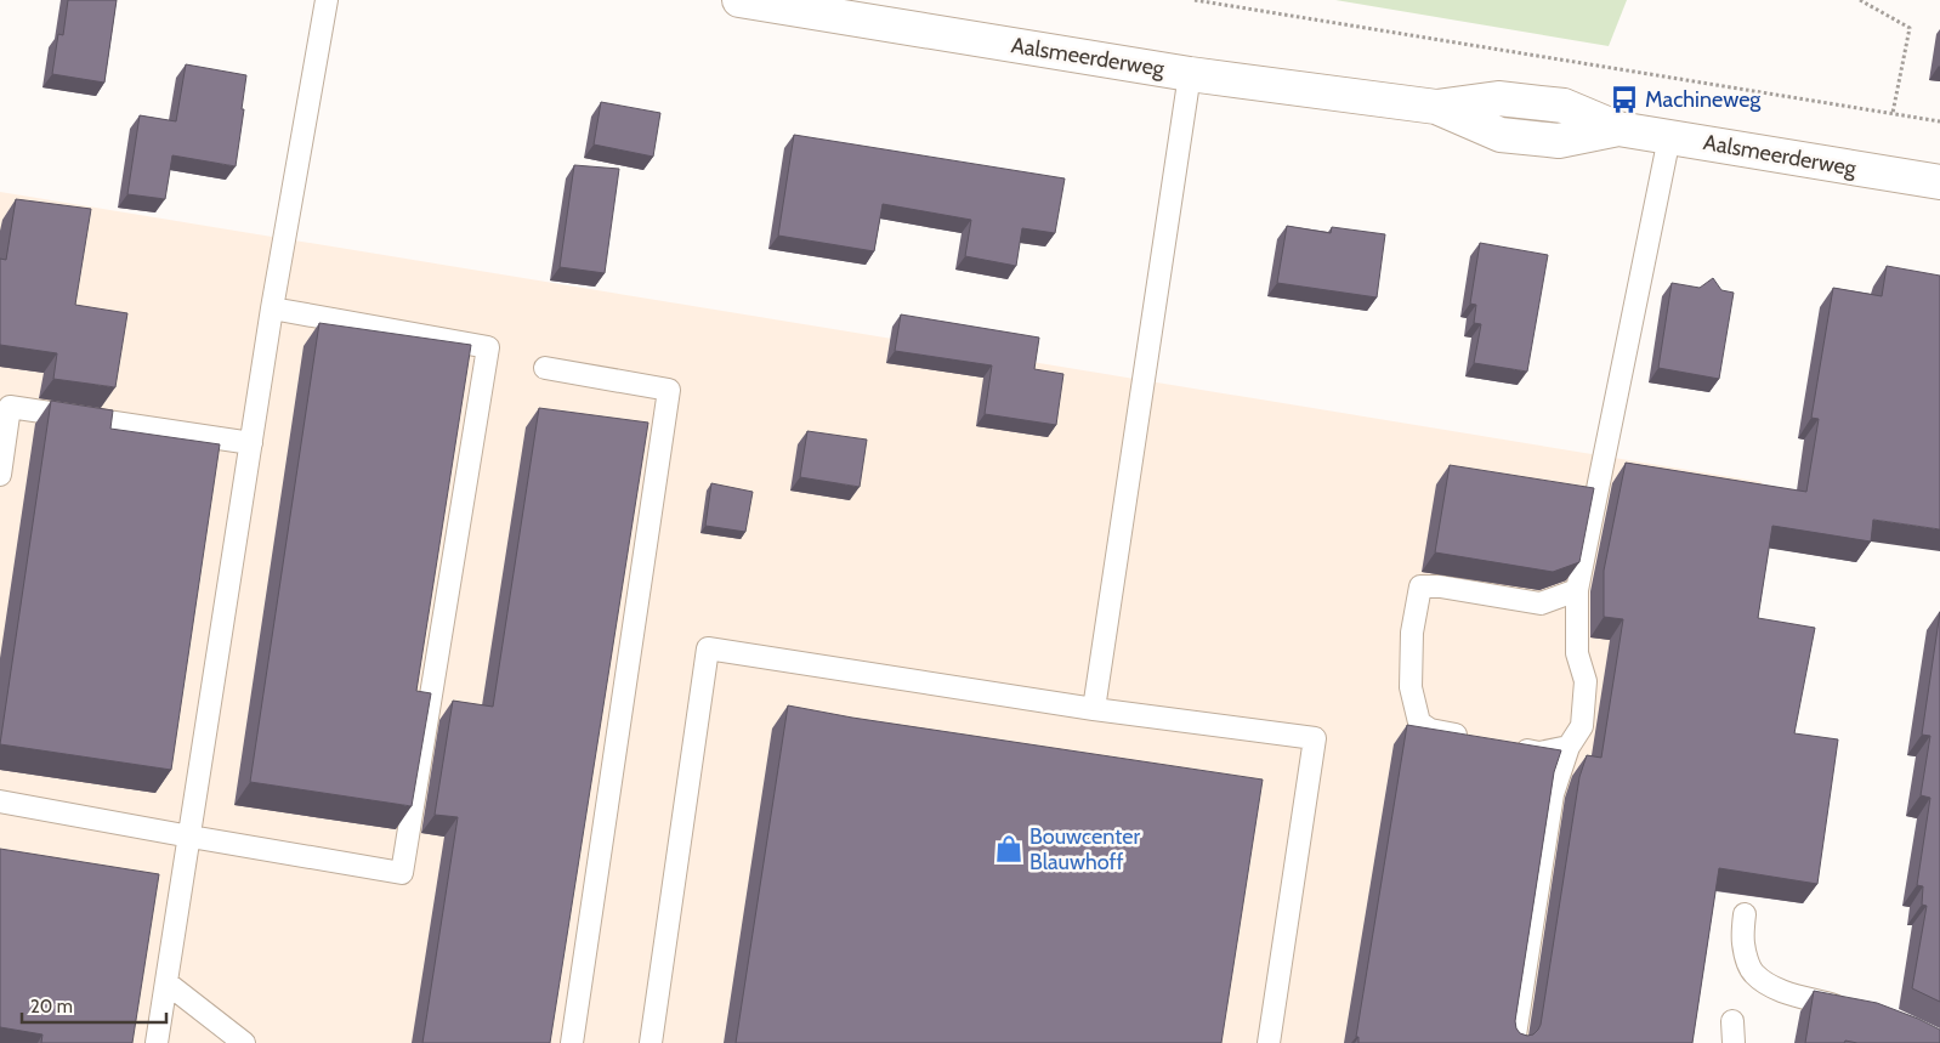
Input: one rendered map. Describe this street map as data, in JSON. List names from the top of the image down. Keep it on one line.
{"streets":{"street":["Aalsmeerderweg"]},"places":{"bus stop":["Machineweg"],"shop":["Bouwcenter Blauwhoff"]},"scale_bar":"20 m"}
